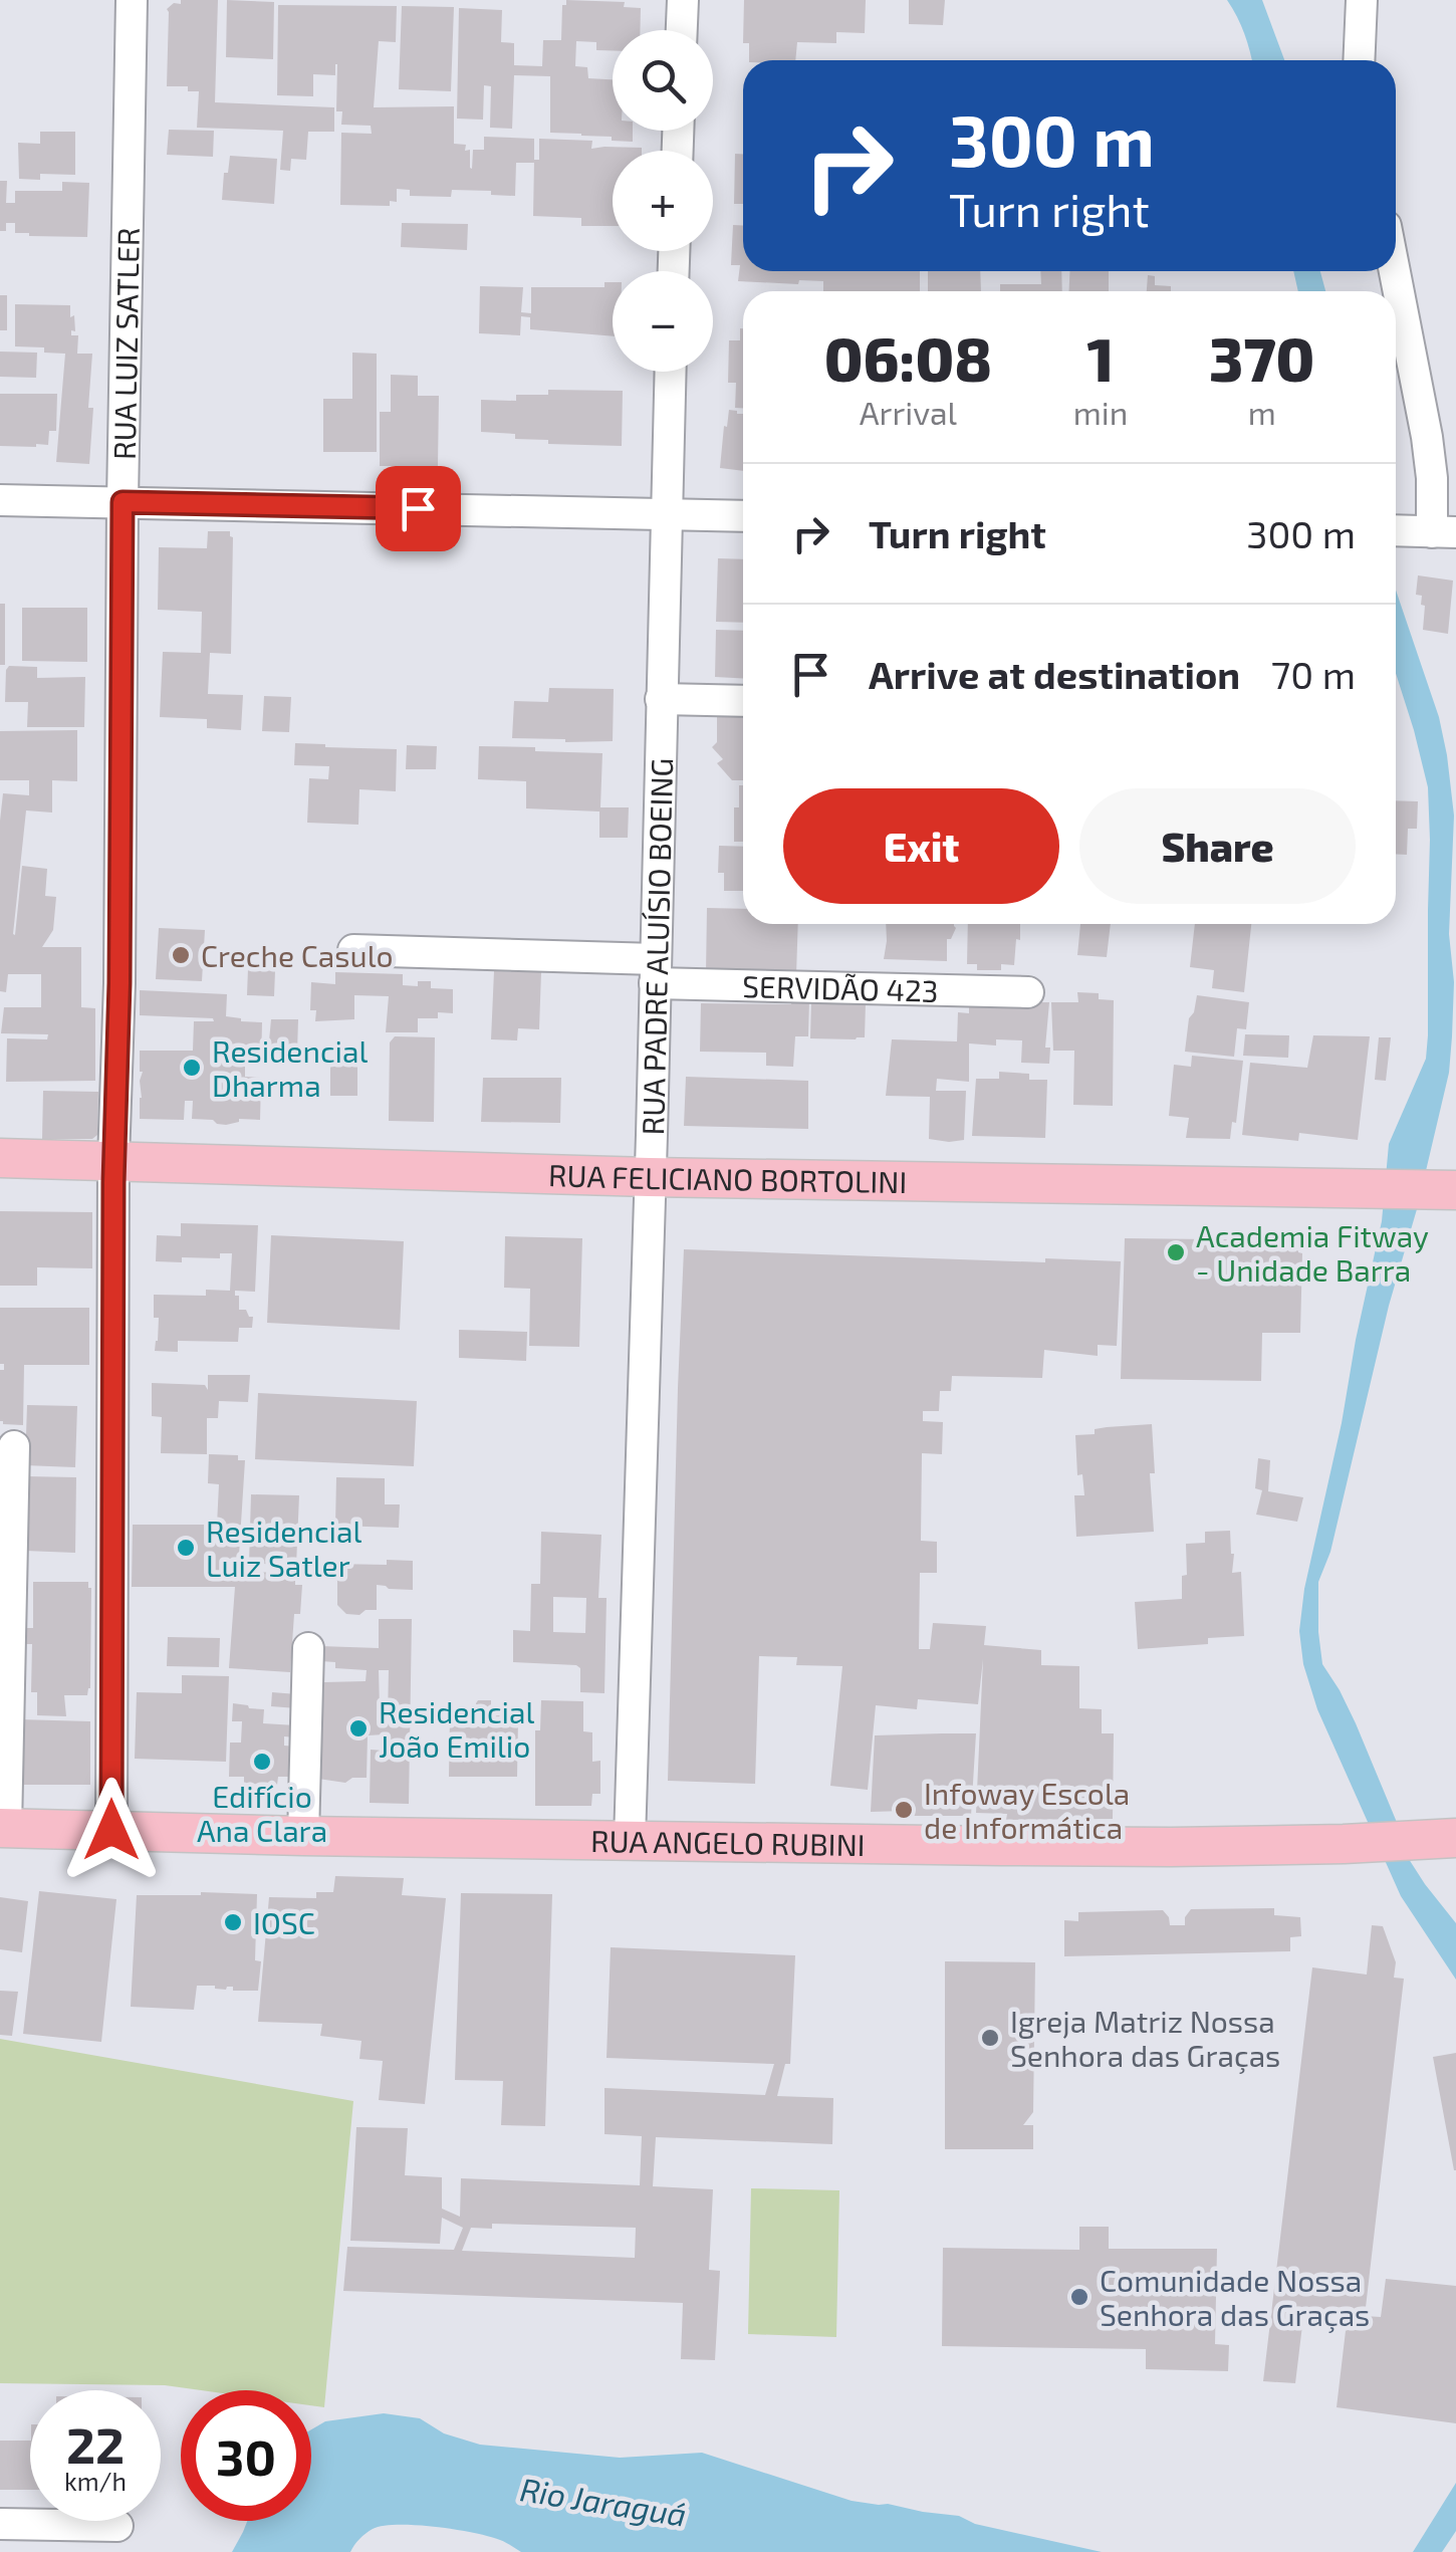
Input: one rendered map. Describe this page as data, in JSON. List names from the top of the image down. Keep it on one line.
{"streets":{"main road":["RUA FELICIANO BORTOLINI","RUA ANGELO RUBINI"],"street":["RUA LUIZ SATLER","RUA PADRE ALUÍSIO BOEING","SERVIDÃO 423"]},"crossings":[["RUA LUIZ SATLER","RUA FELICIANO BORTOLINI"],["RUA LUIZ SATLER","RUA ANGELO RUBINI"],["RUA PADRE ALUÍSIO BOEING","SERVIDÃO 423"],["RUA PADRE ALUÍSIO BOEING","RUA FELICIANO BORTOLINI"],["RUA PADRE ALUÍSIO BOEING","RUA ANGELO RUBINI"]],"water":["Rio Jaraguá"],"places":["Creche Casulo","Residencial Dharma","Academia Fitway - Unidade Barra","Residencial Luiz Satler","Residencial João Emilio","Edifício Ana Clara","Infoway Escola de Informática","IOSC","Igreja Matriz Nossa Senhora das Graças","Comunidade Nossa Senhora das Graças"],"page":{"map_buttons":["+","−"],"turn":["300 m","Turn right"],"eta":["06:08","Arrival","1","min","370","m"],"list":[{"name":"Turn right","value":"300 m"},{"name":"Arrive at destination","value":"70 m"}],"buttons":["Exit","Share"],"speed":"22 km/h","limit":"30"}}
